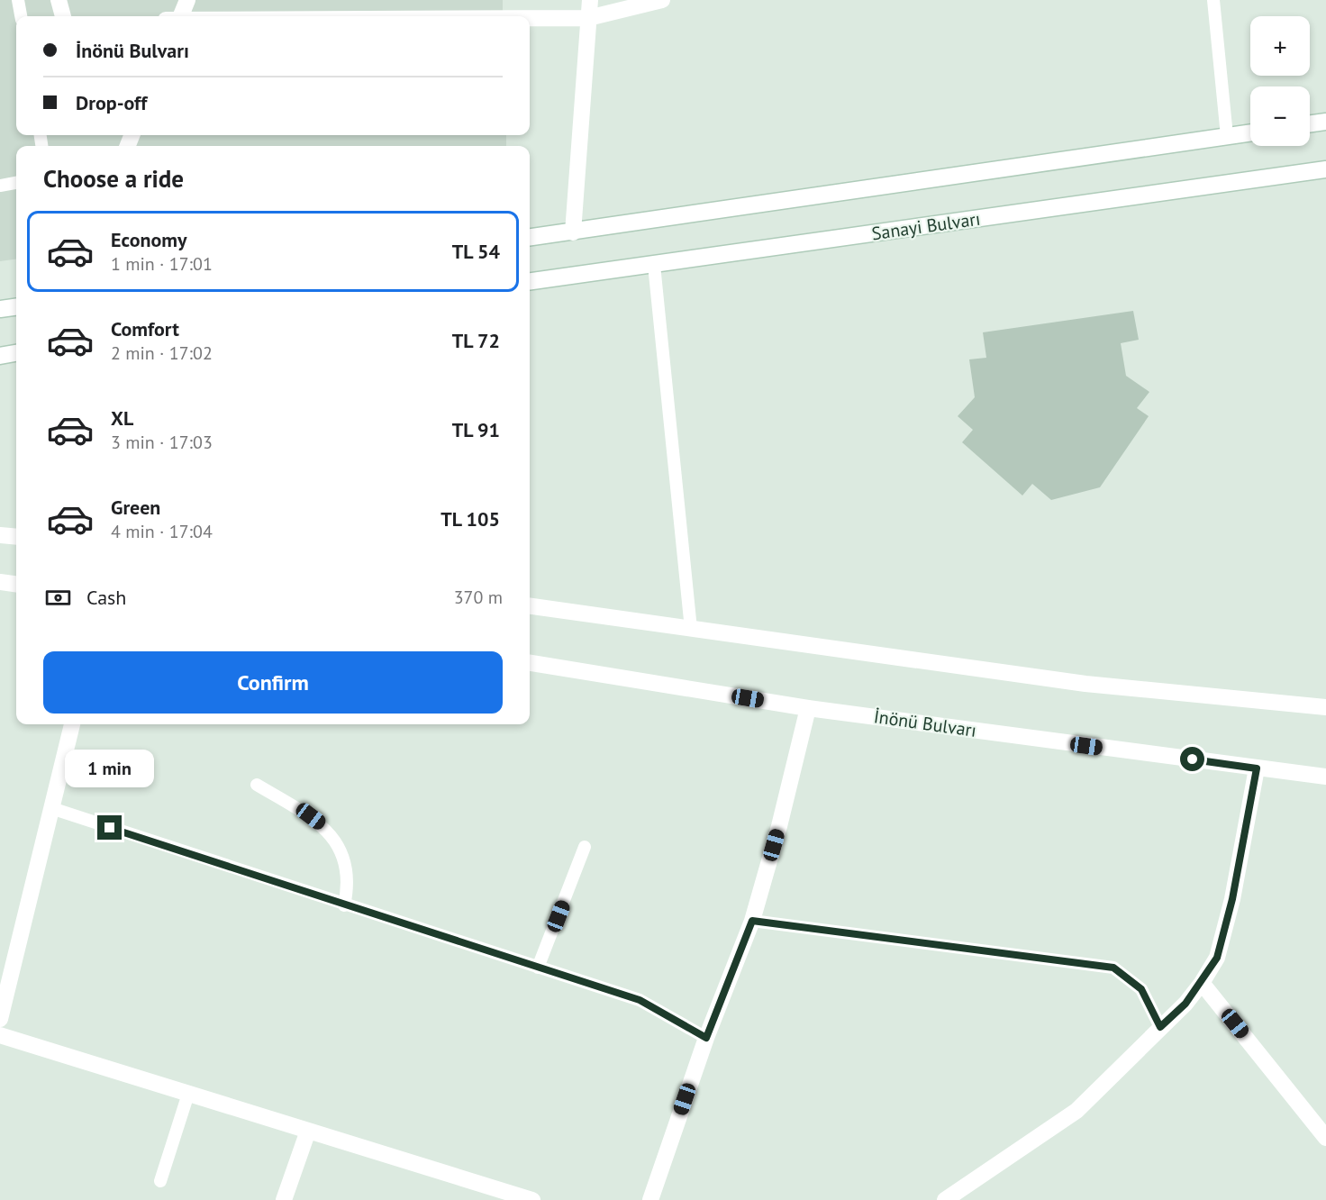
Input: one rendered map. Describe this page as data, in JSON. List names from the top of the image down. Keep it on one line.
{"streets":{"street":["Sanayi Bulvarı","İnönü Bulvarı"]},"page":{"map_buttons":["+","−"],"banner":["İnönü Bulvarı","Drop-off"],"heading":"Choose a ride","list":[{"name":"Economy","note":"1 min · 17:01","value":"TL 54"},{"name":"Comfort","note":"2 min · 17:02","value":"TL 72"},{"name":"XL","note":"3 min · 17:03","value":"TL 91"},{"name":"Green","note":"4 min · 17:04","value":"TL 105"}],"pay":["Cash","370 m"],"buttons":"Confirm","bubble":"1 min"}}
